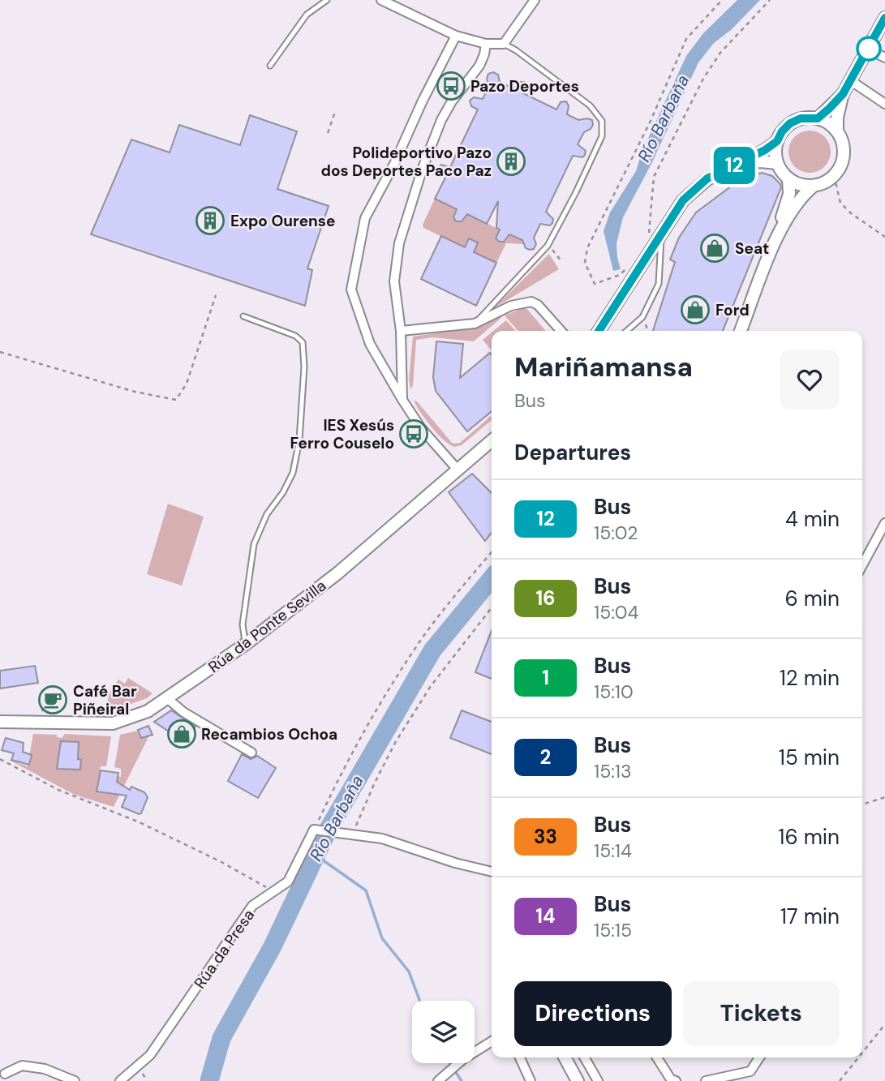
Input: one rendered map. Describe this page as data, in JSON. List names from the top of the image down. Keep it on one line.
{"streets":{"street":["Rúa da Ponte Sevilla","Rúa da Presa"]},"water":["Río Barbaña"],"places":{"bus stop":["Pazo Deportes","IES Xesús Ferro Couselo"],"building":["Polideportivo Pazo dos Deportes Paco Paz","Expo Ourense"],"shop":["Seat","Ford","Recambios Ochoa"],"cafe":["Café Bar Piñeiral"]},"lines":["bus line 12"],"page":{"on_map":"12","heading":[["Mariñamansa","Bus"],"Departures"],"list":[{"mark":"12","name":"Bus","note":"15:02","value":"4 min"},{"mark":"16","name":"Bus","note":"15:04","value":"6 min"},{"mark":"1","name":"Bus","note":"15:10","value":"12 min"},{"mark":"2","name":"Bus","note":"15:13","value":"15 min"},{"mark":"33","name":"Bus","note":"15:14","value":"16 min"},{"mark":"14","name":"Bus","note":"15:15","value":"17 min"}],"buttons":["Directions","Tickets"]}}
